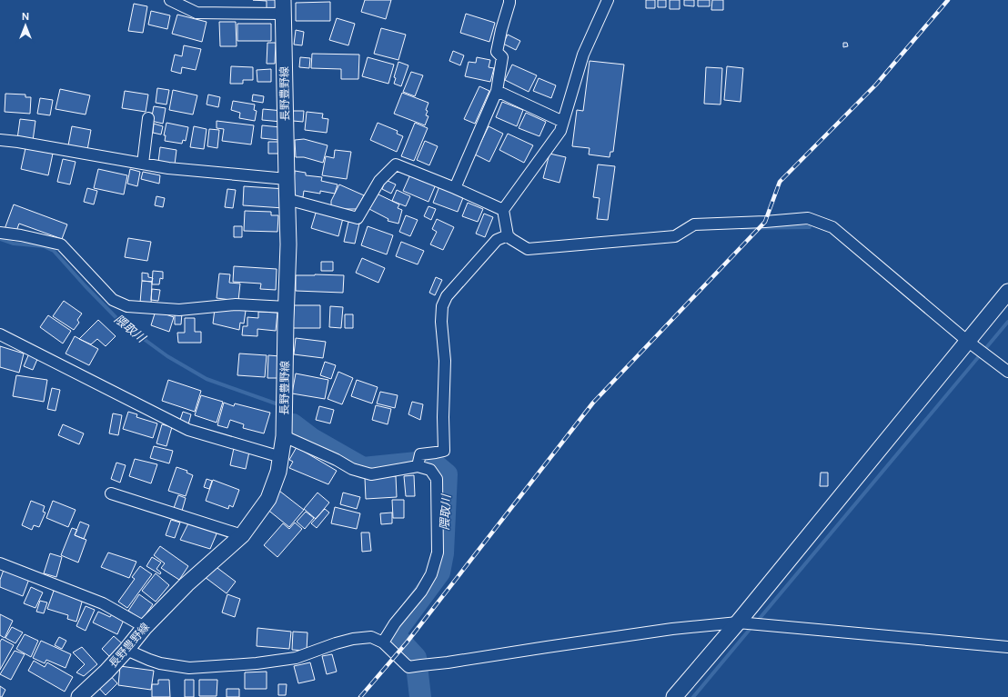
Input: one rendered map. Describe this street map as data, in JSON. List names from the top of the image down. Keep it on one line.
{"streets":{"main road":["長野豊野線"]},"water":["隈取川"],"north":"top"}
